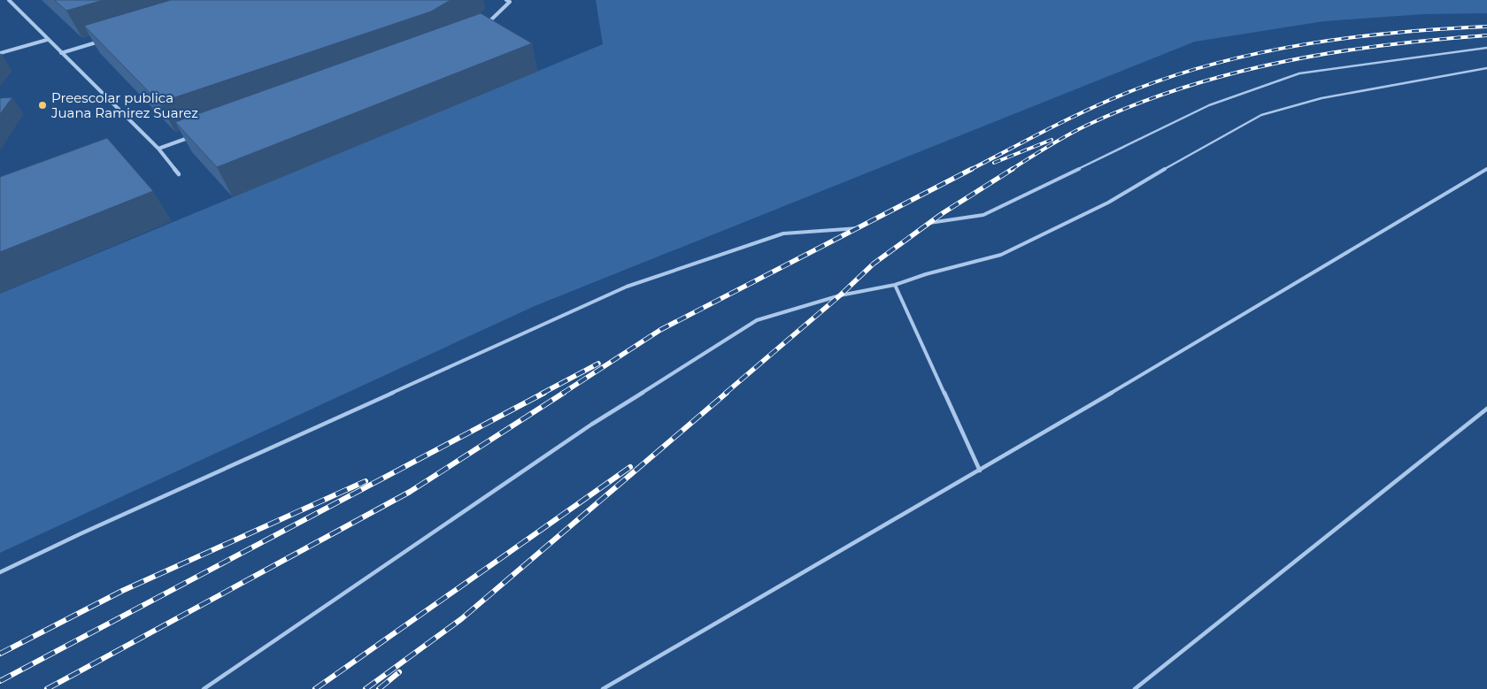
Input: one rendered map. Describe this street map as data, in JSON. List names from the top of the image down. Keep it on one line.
{"places":["Preescolar publica Juana Ramirez Suarez"]}
